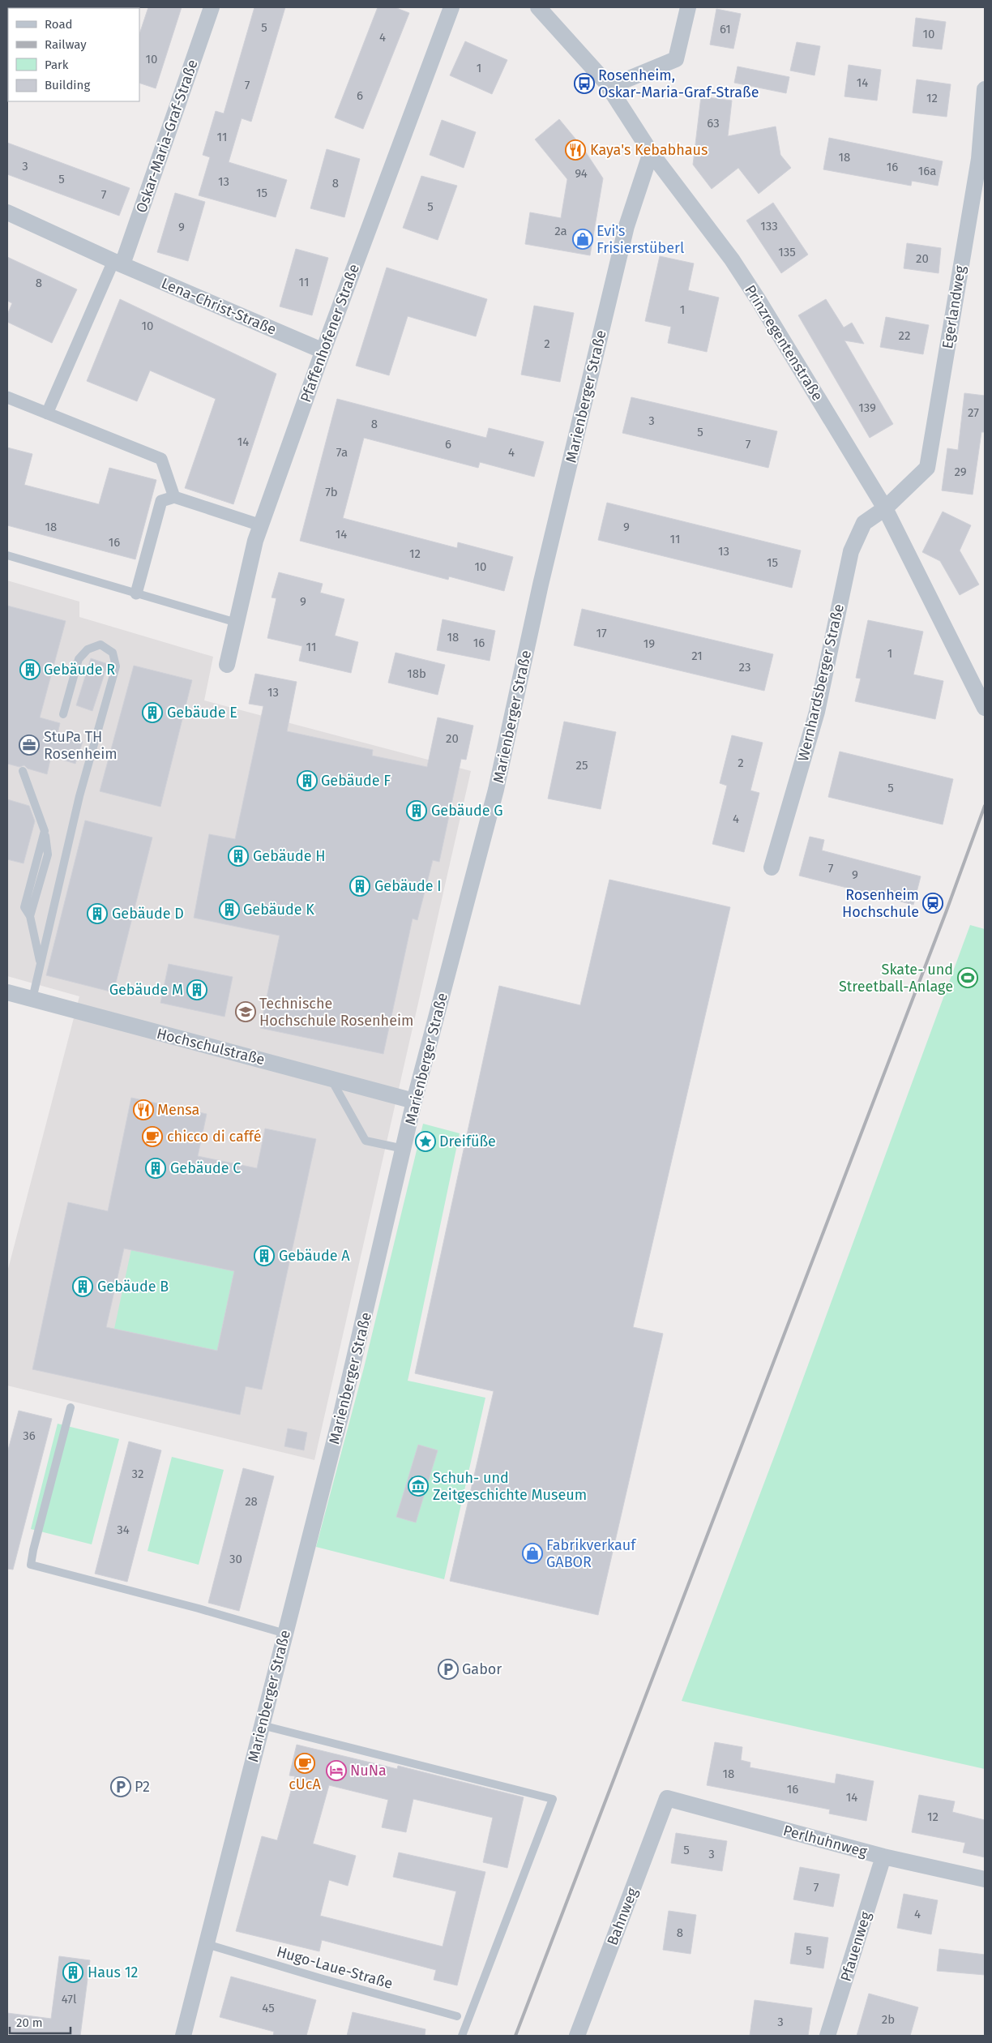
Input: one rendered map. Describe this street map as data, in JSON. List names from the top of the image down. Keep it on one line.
{"streets":{"street":["Oskar-Maria-Graf-Straße","Lena-Christ-Straße","Egerlandweg","Pfaffenhofener Straße","Prinzregentenstraße","Marienberger Straße","Wernhardsberger Straße","Hochschulstraße","Perlhuhnweg","Bahnweg","Pfauenweg"],"lane":["Hugo-Laue-Straße"]},"crossings":[["Oskar-Maria-Graf-Straße","Lena-Christ-Straße"],["Lena-Christ-Straße","Pfaffenhofener Straße"],["Egerlandweg","Prinzregentenstraße"],["Egerlandweg","Wernhardsberger Straße"],["Prinzregentenstraße","Marienberger Straße"],["Prinzregentenstraße","Wernhardsberger Straße"],["Marienberger Straße","Hochschulstraße"],["Marienberger Straße","Hugo-Laue-Straße"],["Perlhuhnweg","Bahnweg"],["Perlhuhnweg","Pfauenweg"]],"places":{"bus stop":["Rosenheim, Oskar-Maria-Graf-Straße"],"restaurant":["Kaya's Kebabhaus","Mensa"],"shop":["Evi's Frisierstüberl","Fabrikverkauf GABOR"],"building":["Gebäude R","Gebäude E","Gebäude F","Gebäude G","Gebäude H","Gebäude I","Gebäude K","Gebäude D","Gebäude M","Gebäude C","Gebäude A","Gebäude B","Haus 12"],"office":["StuPa TH Rosenheim"],"station":["Rosenheim Hochschule"],"sports":["Skate- und Streetball-Anlage"],"school or university":["Technische Hochschule Rosenheim"],"cafe":["chicco di caffé","cUcA"],"place":["Dreifüße"],"museum":["Schuh- und Zeitgeschichte Museum"],"parking":["Gabor","P2"],"hotel":["NuNa"]},"house_numbers":["5","61","10","4","10","1","14","7","6","12","63","11","18","3","16","16a","94","5","13","8","15","7","5","133","9","2a","135","20","11","8","1","10","22","2","139","27","3","8","5","14","6","7","7a","4","29","7b","18","9","14","11","16","13","12","15","10","9","17","18","16","19","11","1","21","23","18b","13","20","2","25","5","4","7","9","36","32","28","34","30","18","16","14","12","5","3","7","4","8","5","47l","45","2b","3"],"legend":["Road","Railway","Park","Building"],"scale_bar":"20 m"}
